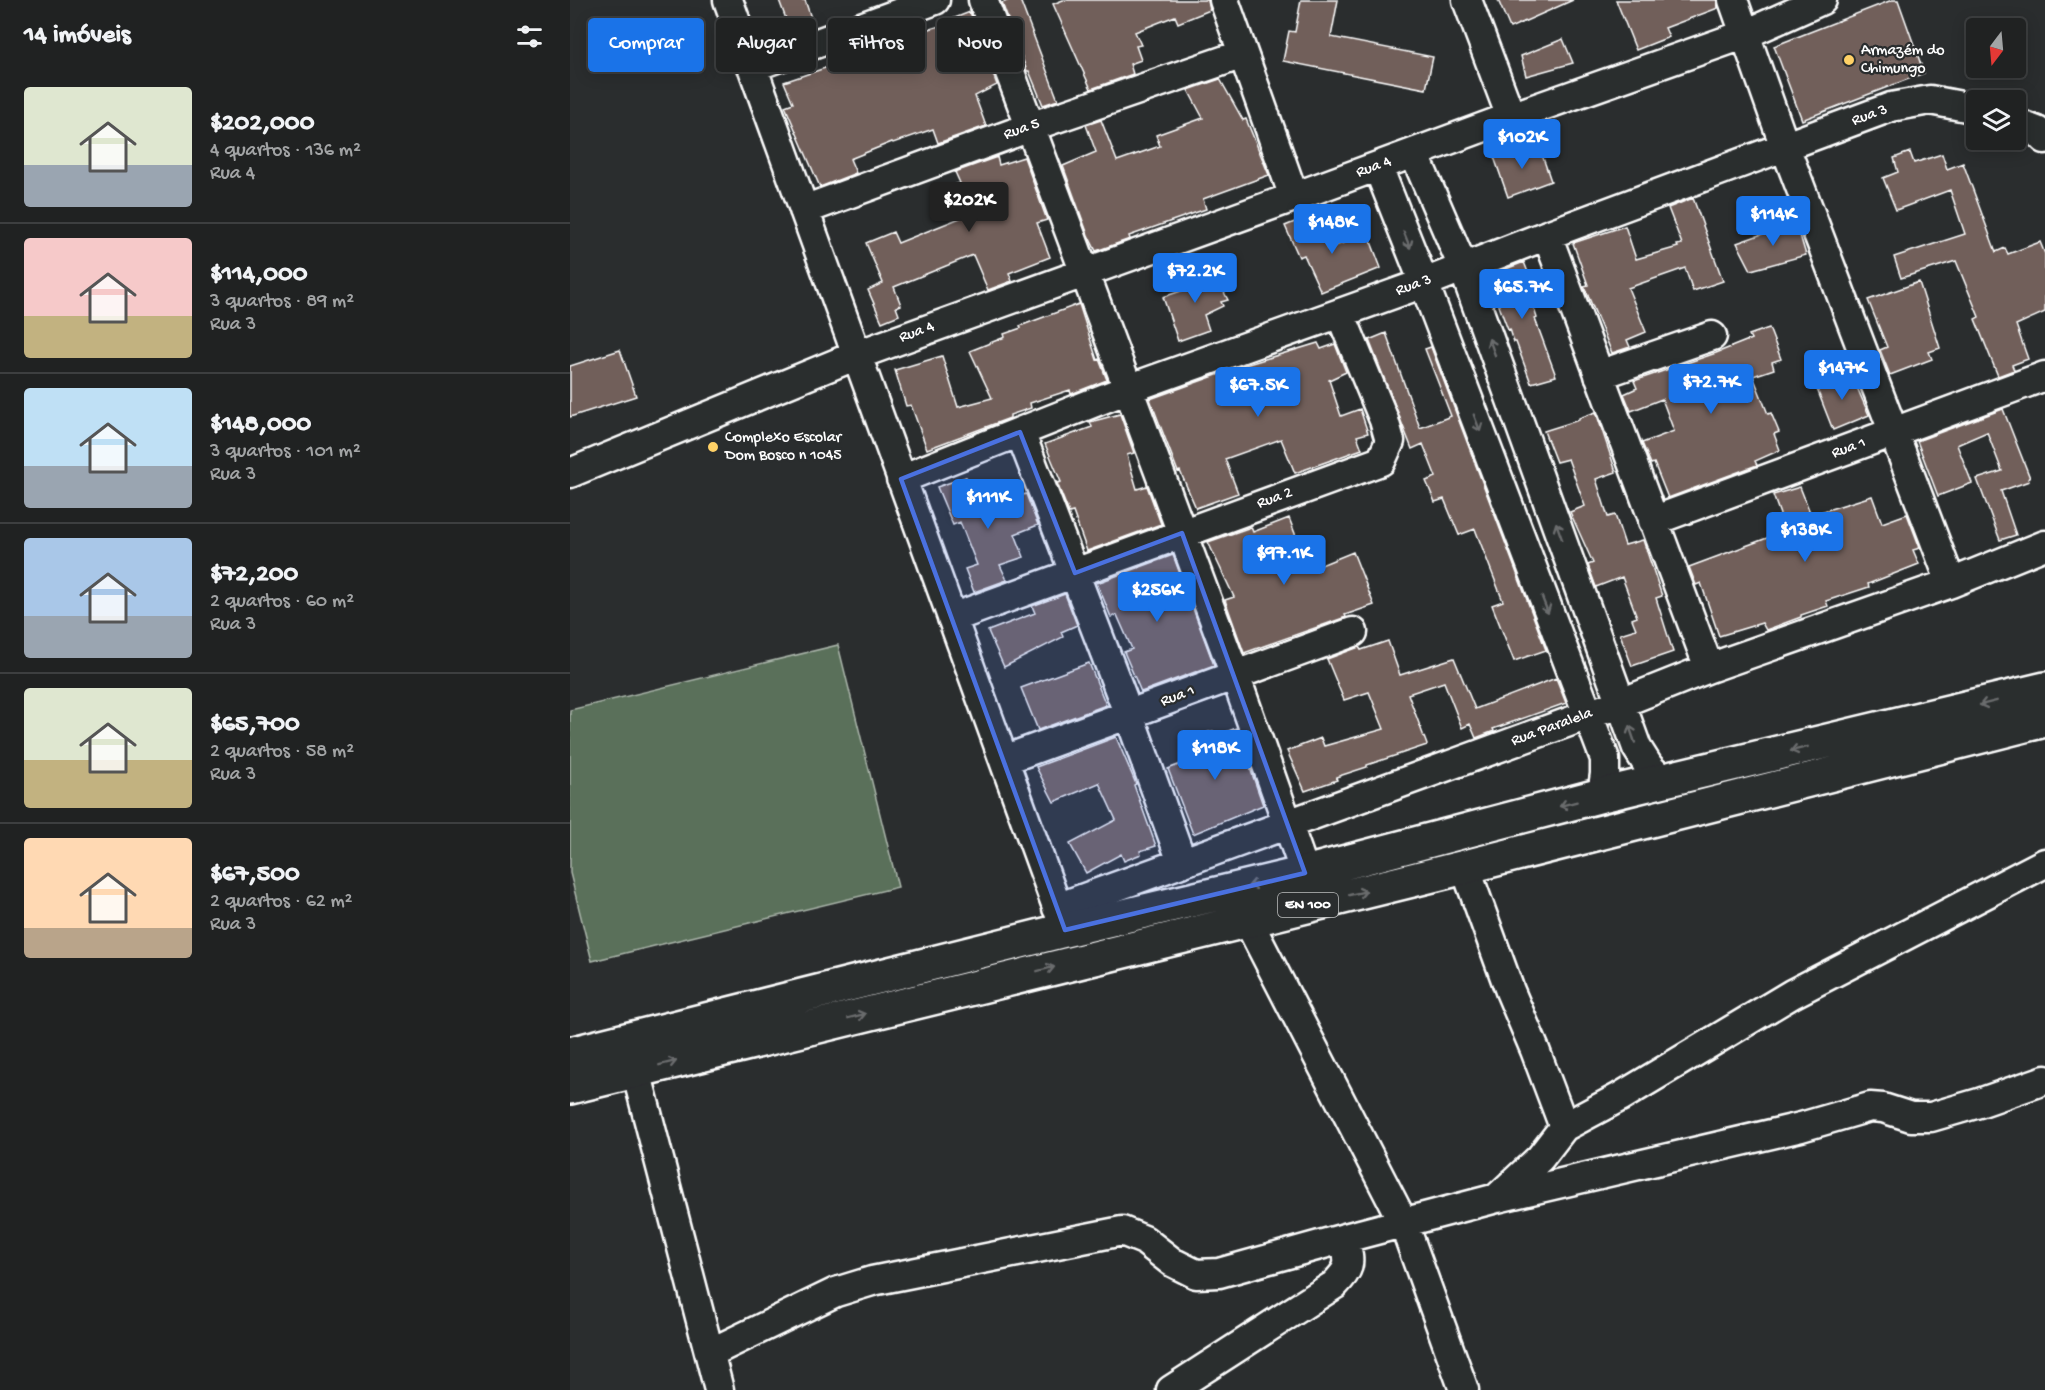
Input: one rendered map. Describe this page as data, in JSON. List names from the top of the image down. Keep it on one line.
{"streets":{"main road":["EN 100"],"street":["Rua 3","Rua 5","Rua 4","Rua 1","Rua 2","Rua Paralela"]},"crossings":[["Rua 3","Rua 2"],["Rua Paralela","EN 100"]],"places":["Armazém do Chimungo","Complexo Escolar Dom Bosco n 1045"],"north":"bottom","page":{"heading":"14 imóveis","chip":["Comprar","Alugar","Filtros","Novo"],"list":[{"name":"$202,000","note":"4 quartos · 136 m² · Rua 4"},{"name":"$114,000","note":"3 quartos · 89 m² · Rua 3"},{"name":"$148,000","note":"3 quartos · 101 m² · Rua 3"},{"name":"$72,200","note":"2 quartos · 60 m² · Rua 3"},{"name":"$65,700","note":"2 quartos · 58 m² · Rua 3"},{"name":"$67,500","note":"2 quartos · 62 m² · Rua 3"}],"price":["$102K","$202K","$114K","$148K","$72.2K","$65.7K","$147K","$72.7K","$67.5K","$111K","$138K","$97.1K","$256K","$118K"]}}
